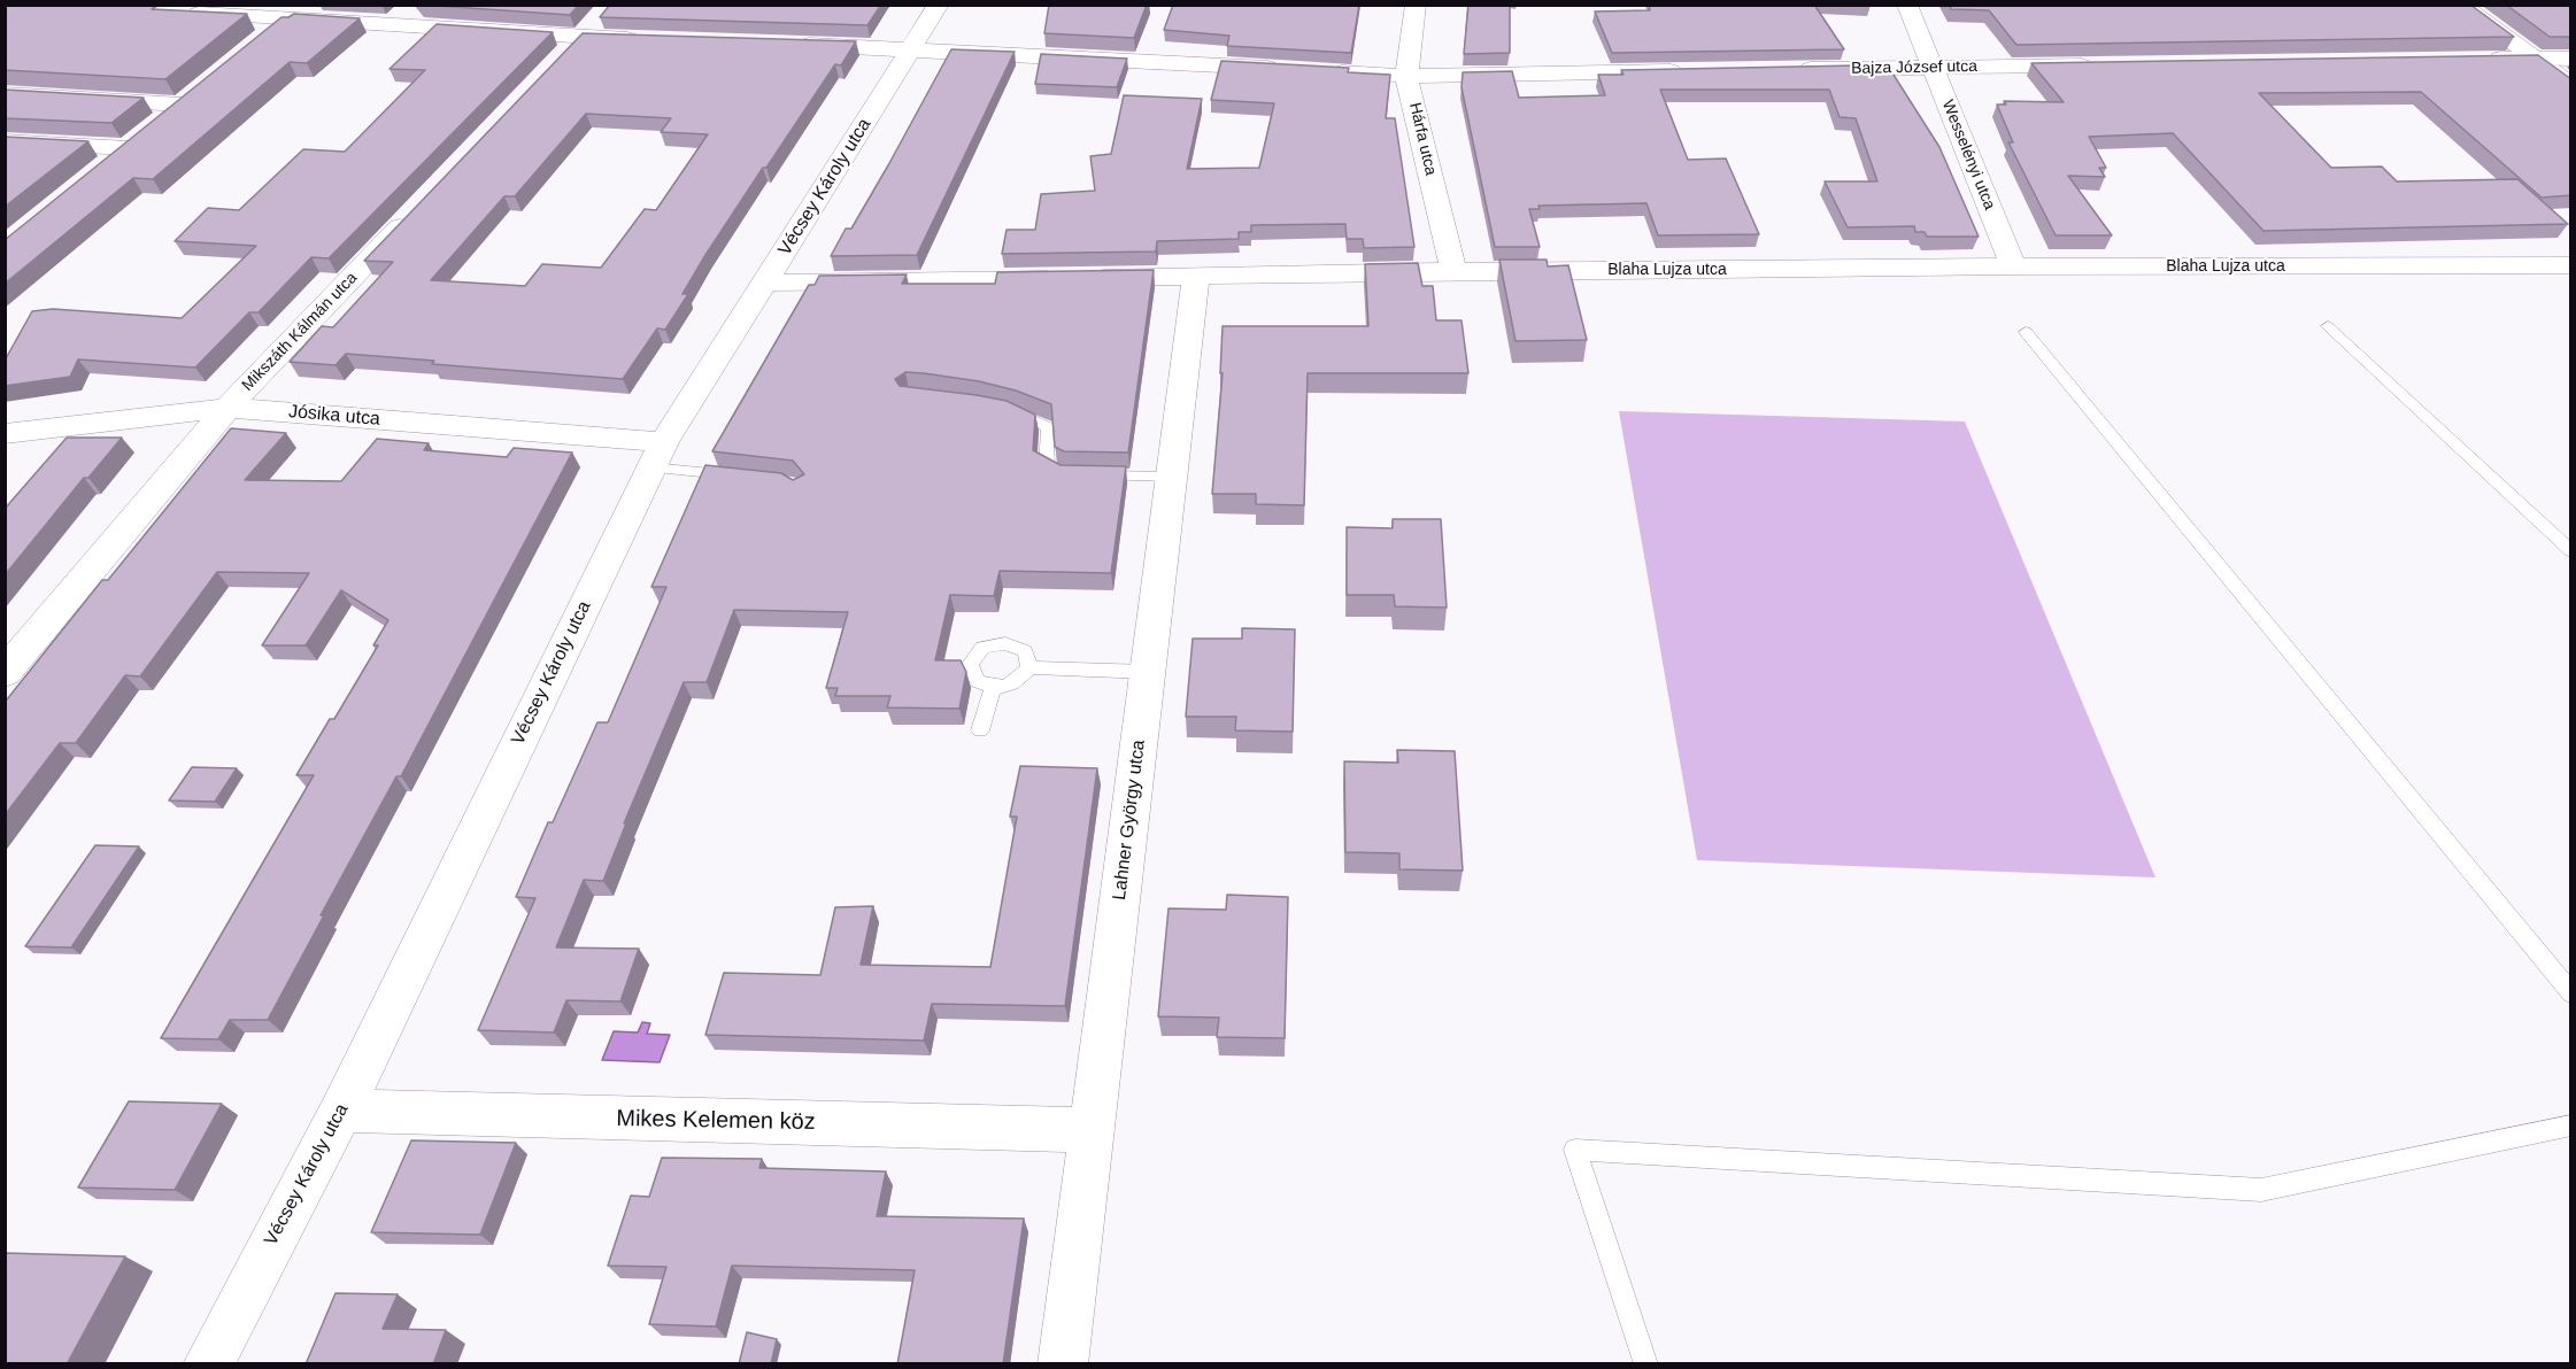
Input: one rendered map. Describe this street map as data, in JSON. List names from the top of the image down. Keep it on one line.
{"streets":{"street":["Bajza József utca","Hárfa utca","Wesselényi utca","Vécsey Károly utca","Blaha Lujza utca","Mikszáth Kálmán utca","Jósika utca","Lahner György utca","Mikes Kelemen köz"]},"crossings":[["Bajza József utca","Wesselényi utca"],["Hárfa utca","Blaha Lujza utca"],["Wesselényi utca","Blaha Lujza utca"],["Vécsey Károly utca","Blaha Lujza utca"],["Vécsey Károly utca","Jósika utca"],["Vécsey Károly utca","Mikes Kelemen köz"],["Blaha Lujza utca","Lahner György utca"],["Mikszáth Kálmán utca","Jósika utca"],["Lahner György utca","Mikes Kelemen köz"]]}
